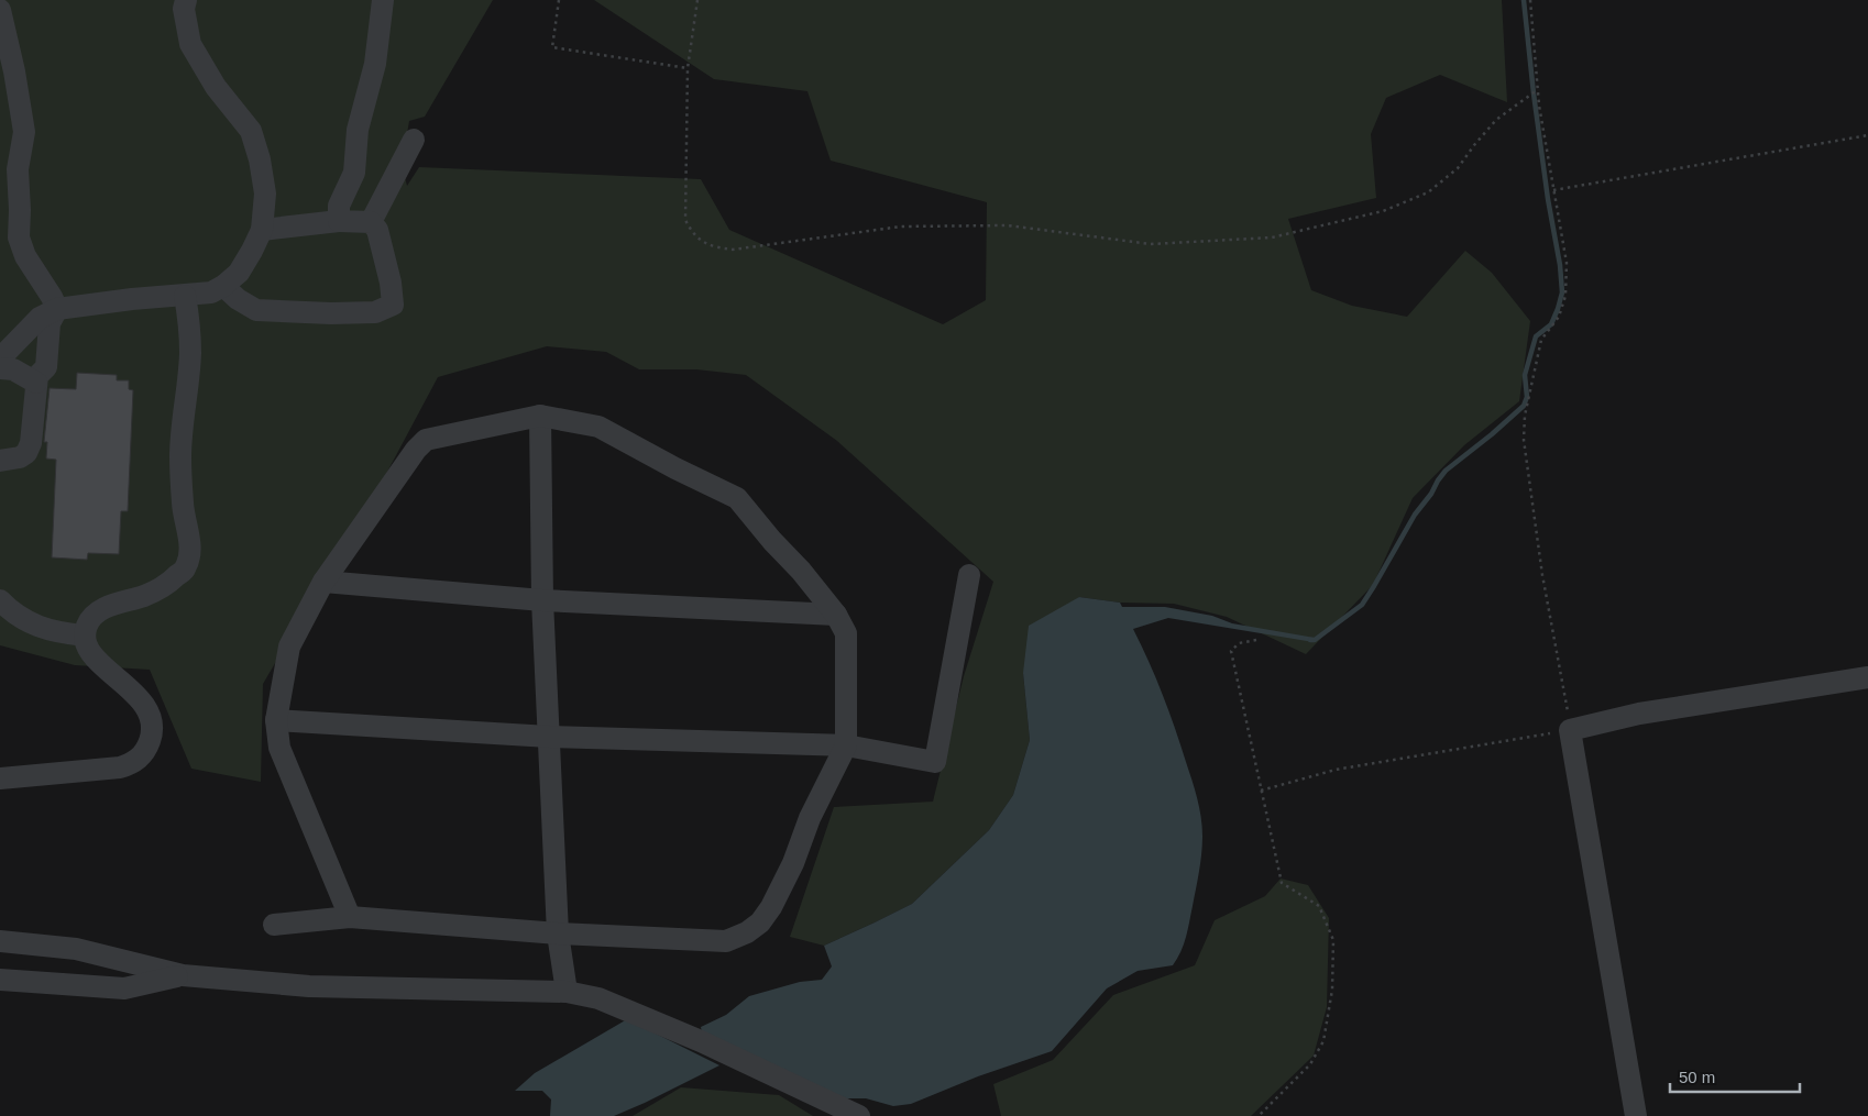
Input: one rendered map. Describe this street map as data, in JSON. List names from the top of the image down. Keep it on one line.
{"scale_bar":"50 m"}
